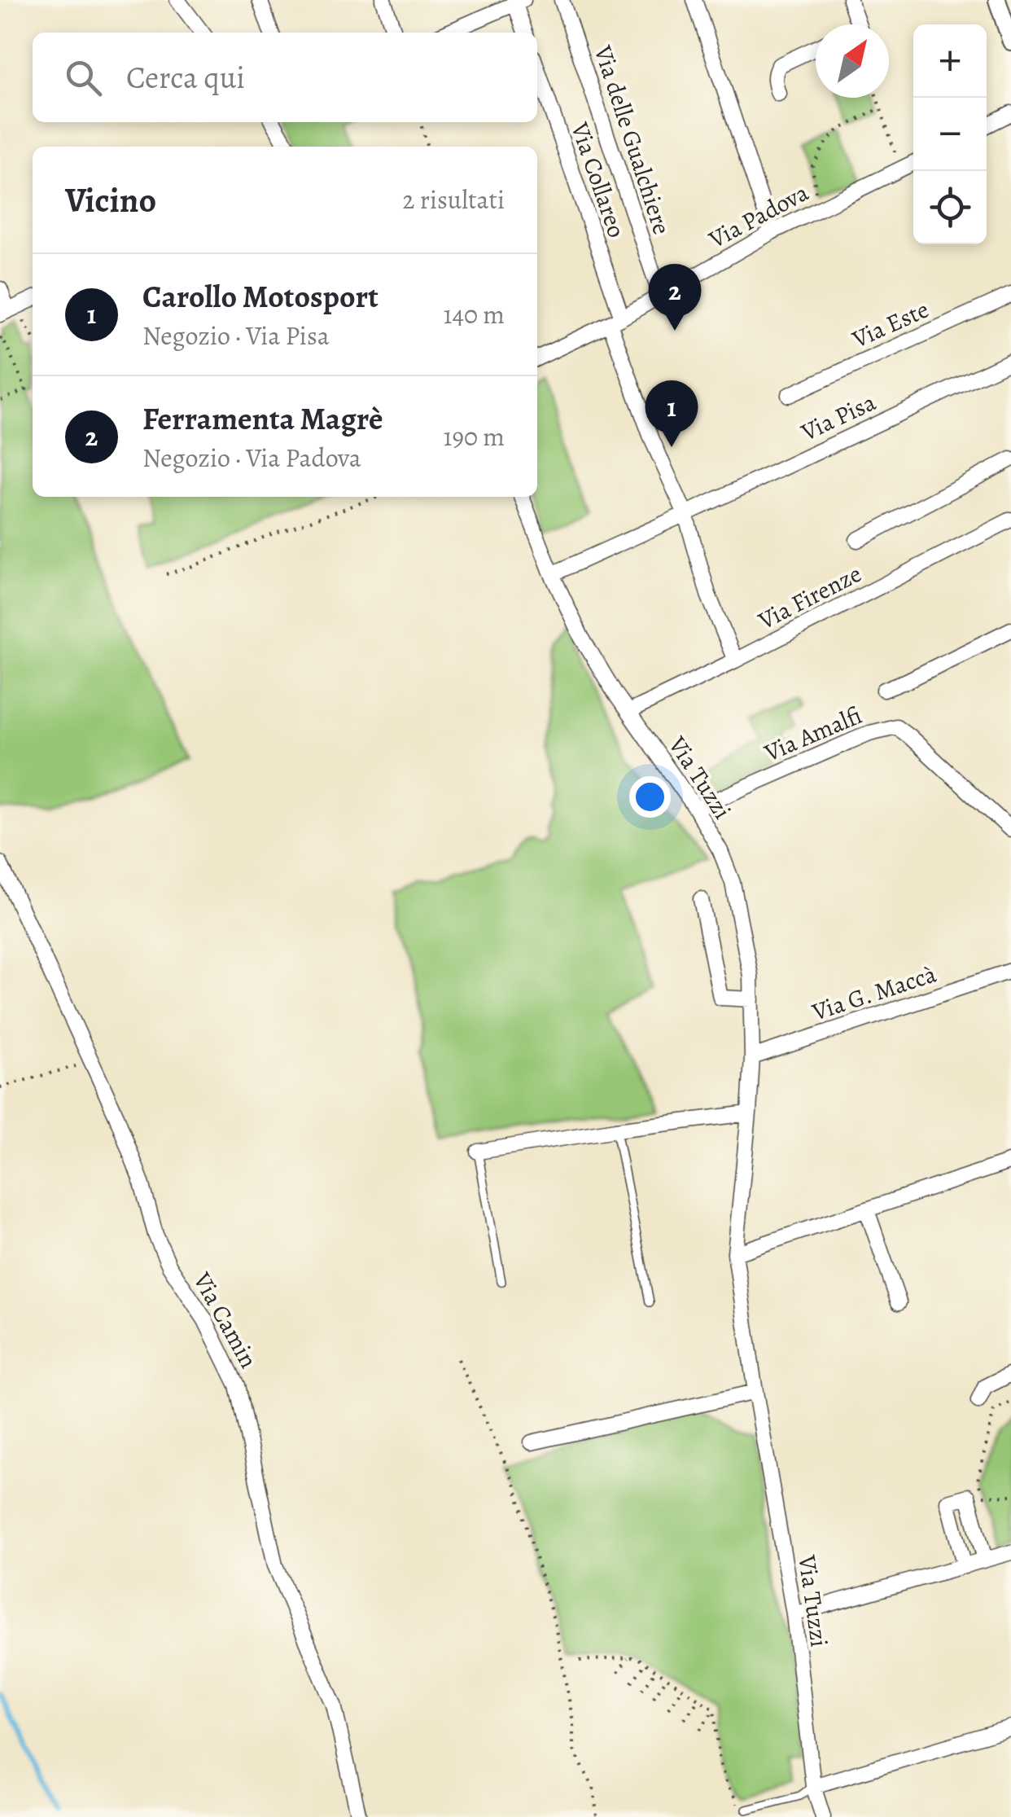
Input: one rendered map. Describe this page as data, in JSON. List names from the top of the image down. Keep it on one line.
{"streets":{"street":["Via delle Gualchiere","Via Collareo","Via Padova","Via Este","Via Pisa","Via Firenze","Via Amalfi","Via Tuzzi","Via G. Maccà","Via Camin"]},"crossings":[["Via delle Gualchiere","Via Padova"],["Via Collareo","Via Padova"],["Via Pisa","Via Tuzzi"],["Via Firenze","Via Tuzzi"],["Via Amalfi","Via Tuzzi"],["Via Tuzzi","Via G. Maccà"]],"north":"top right","page":{"map_buttons":["+","−"],"search":"Cerca qui","heading":["Vicino","2 risultati"],"list":[{"mark":"1","name":"Carollo Motosport","note":"Negozio · Via Pisa","value":"140 m"},{"mark":"2","name":"Ferramenta Magrè","note":"Negozio · Via Padova","value":"190 m"}],"pins":["2","1"]}}
